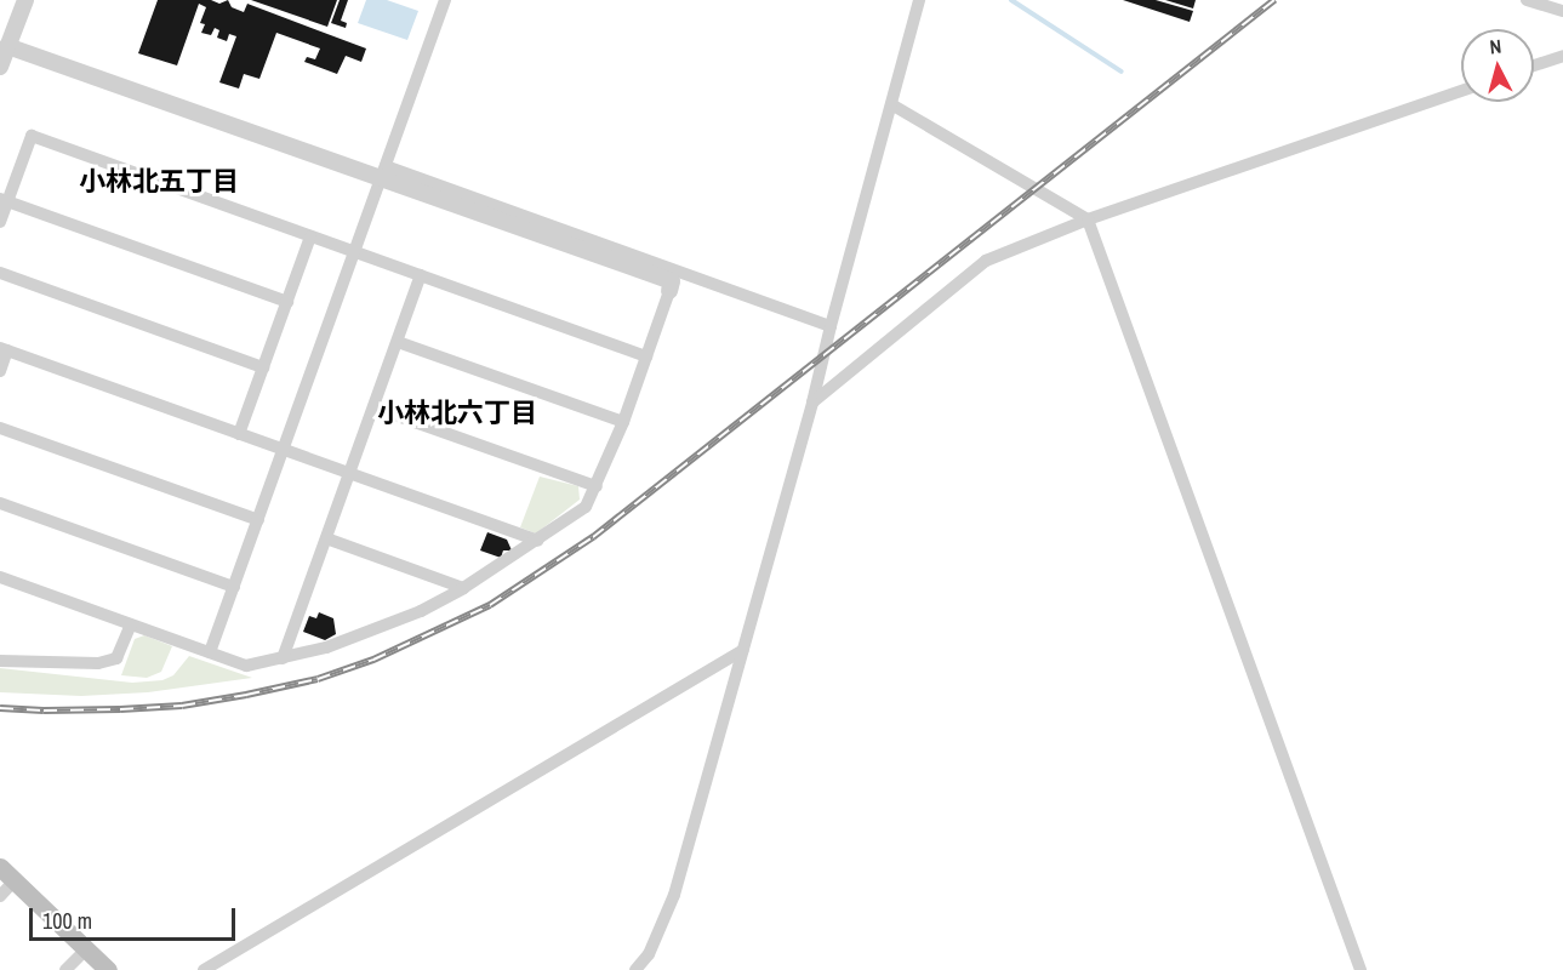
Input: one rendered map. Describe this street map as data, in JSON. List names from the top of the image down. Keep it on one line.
{"districts":["小林北五丁目","小林北六丁目"],"scale_bar":"100 m","north":"top"}
